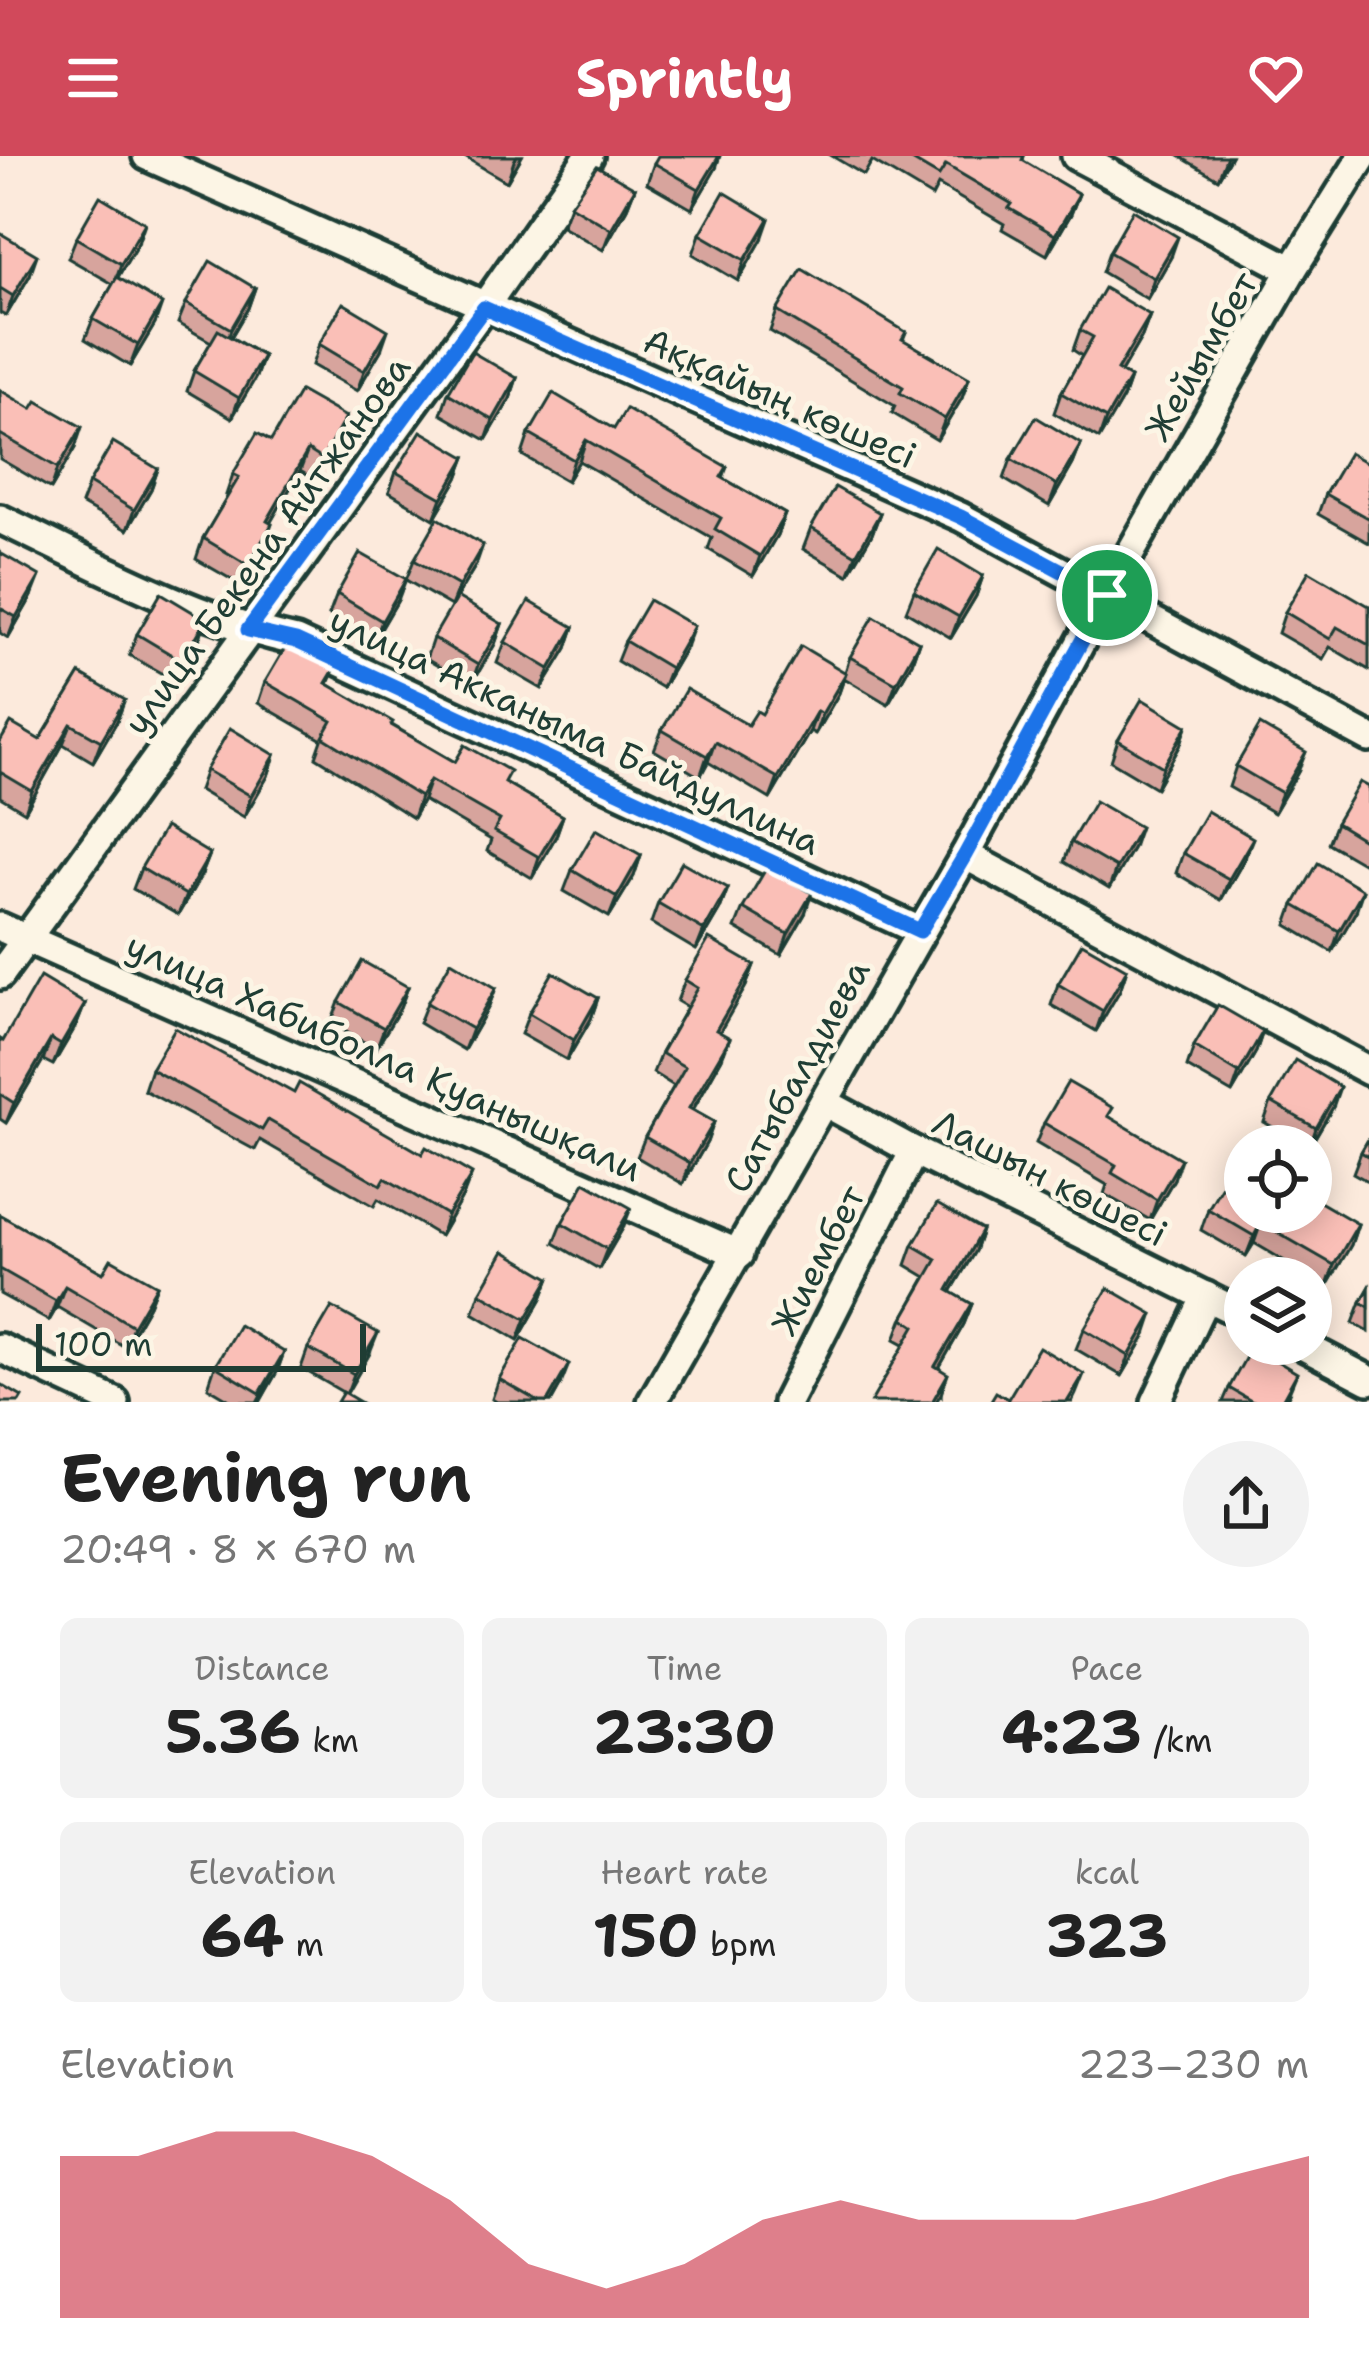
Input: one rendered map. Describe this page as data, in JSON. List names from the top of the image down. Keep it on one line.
{"streets":{"street":["Жейымбет","Аққайың көшесі","улица Бекена Айтжанова","улица Акканыма Байдуллина","улица Хабиболла Қуанышқали","Сатыбалдиева","Лашын көшесі","Жиембет"]},"crossings":[["Жейымбет","Аққайың көшесі"],["Жейымбет","Сатыбалдиева"],["Аққайың көшесі","улица Бекена Айтжанова"],["Аққайың көшесі","Сатыбалдиева"],["улица Бекена Айтжанова","улица Акканыма Байдуллина"],["улица Бекена Айтжанова","улица Хабиболла Қуанышқали"],["улица Акканыма Байдуллина","Сатыбалдиева"],["улица Хабиболла Қуанышқали","Сатыбалдиева"],["Сатыбалдиева","Лашын көшесі"],["Лашын көшесі","Жиембет"]],"scale_bar":"100 m","page":{"header":"Sprintly","scale":"100 m","heading":["Evening run","20:49 · 8 × 670 m"],"stats":[["Distance","5.36 km"],["Time","23:30"],["Pace","4:23 /km"],["Elevation","64 m"],["Heart rate","150 bpm"],["kcal","323"]],"chart":["Elevation","223–230 m"]}}
